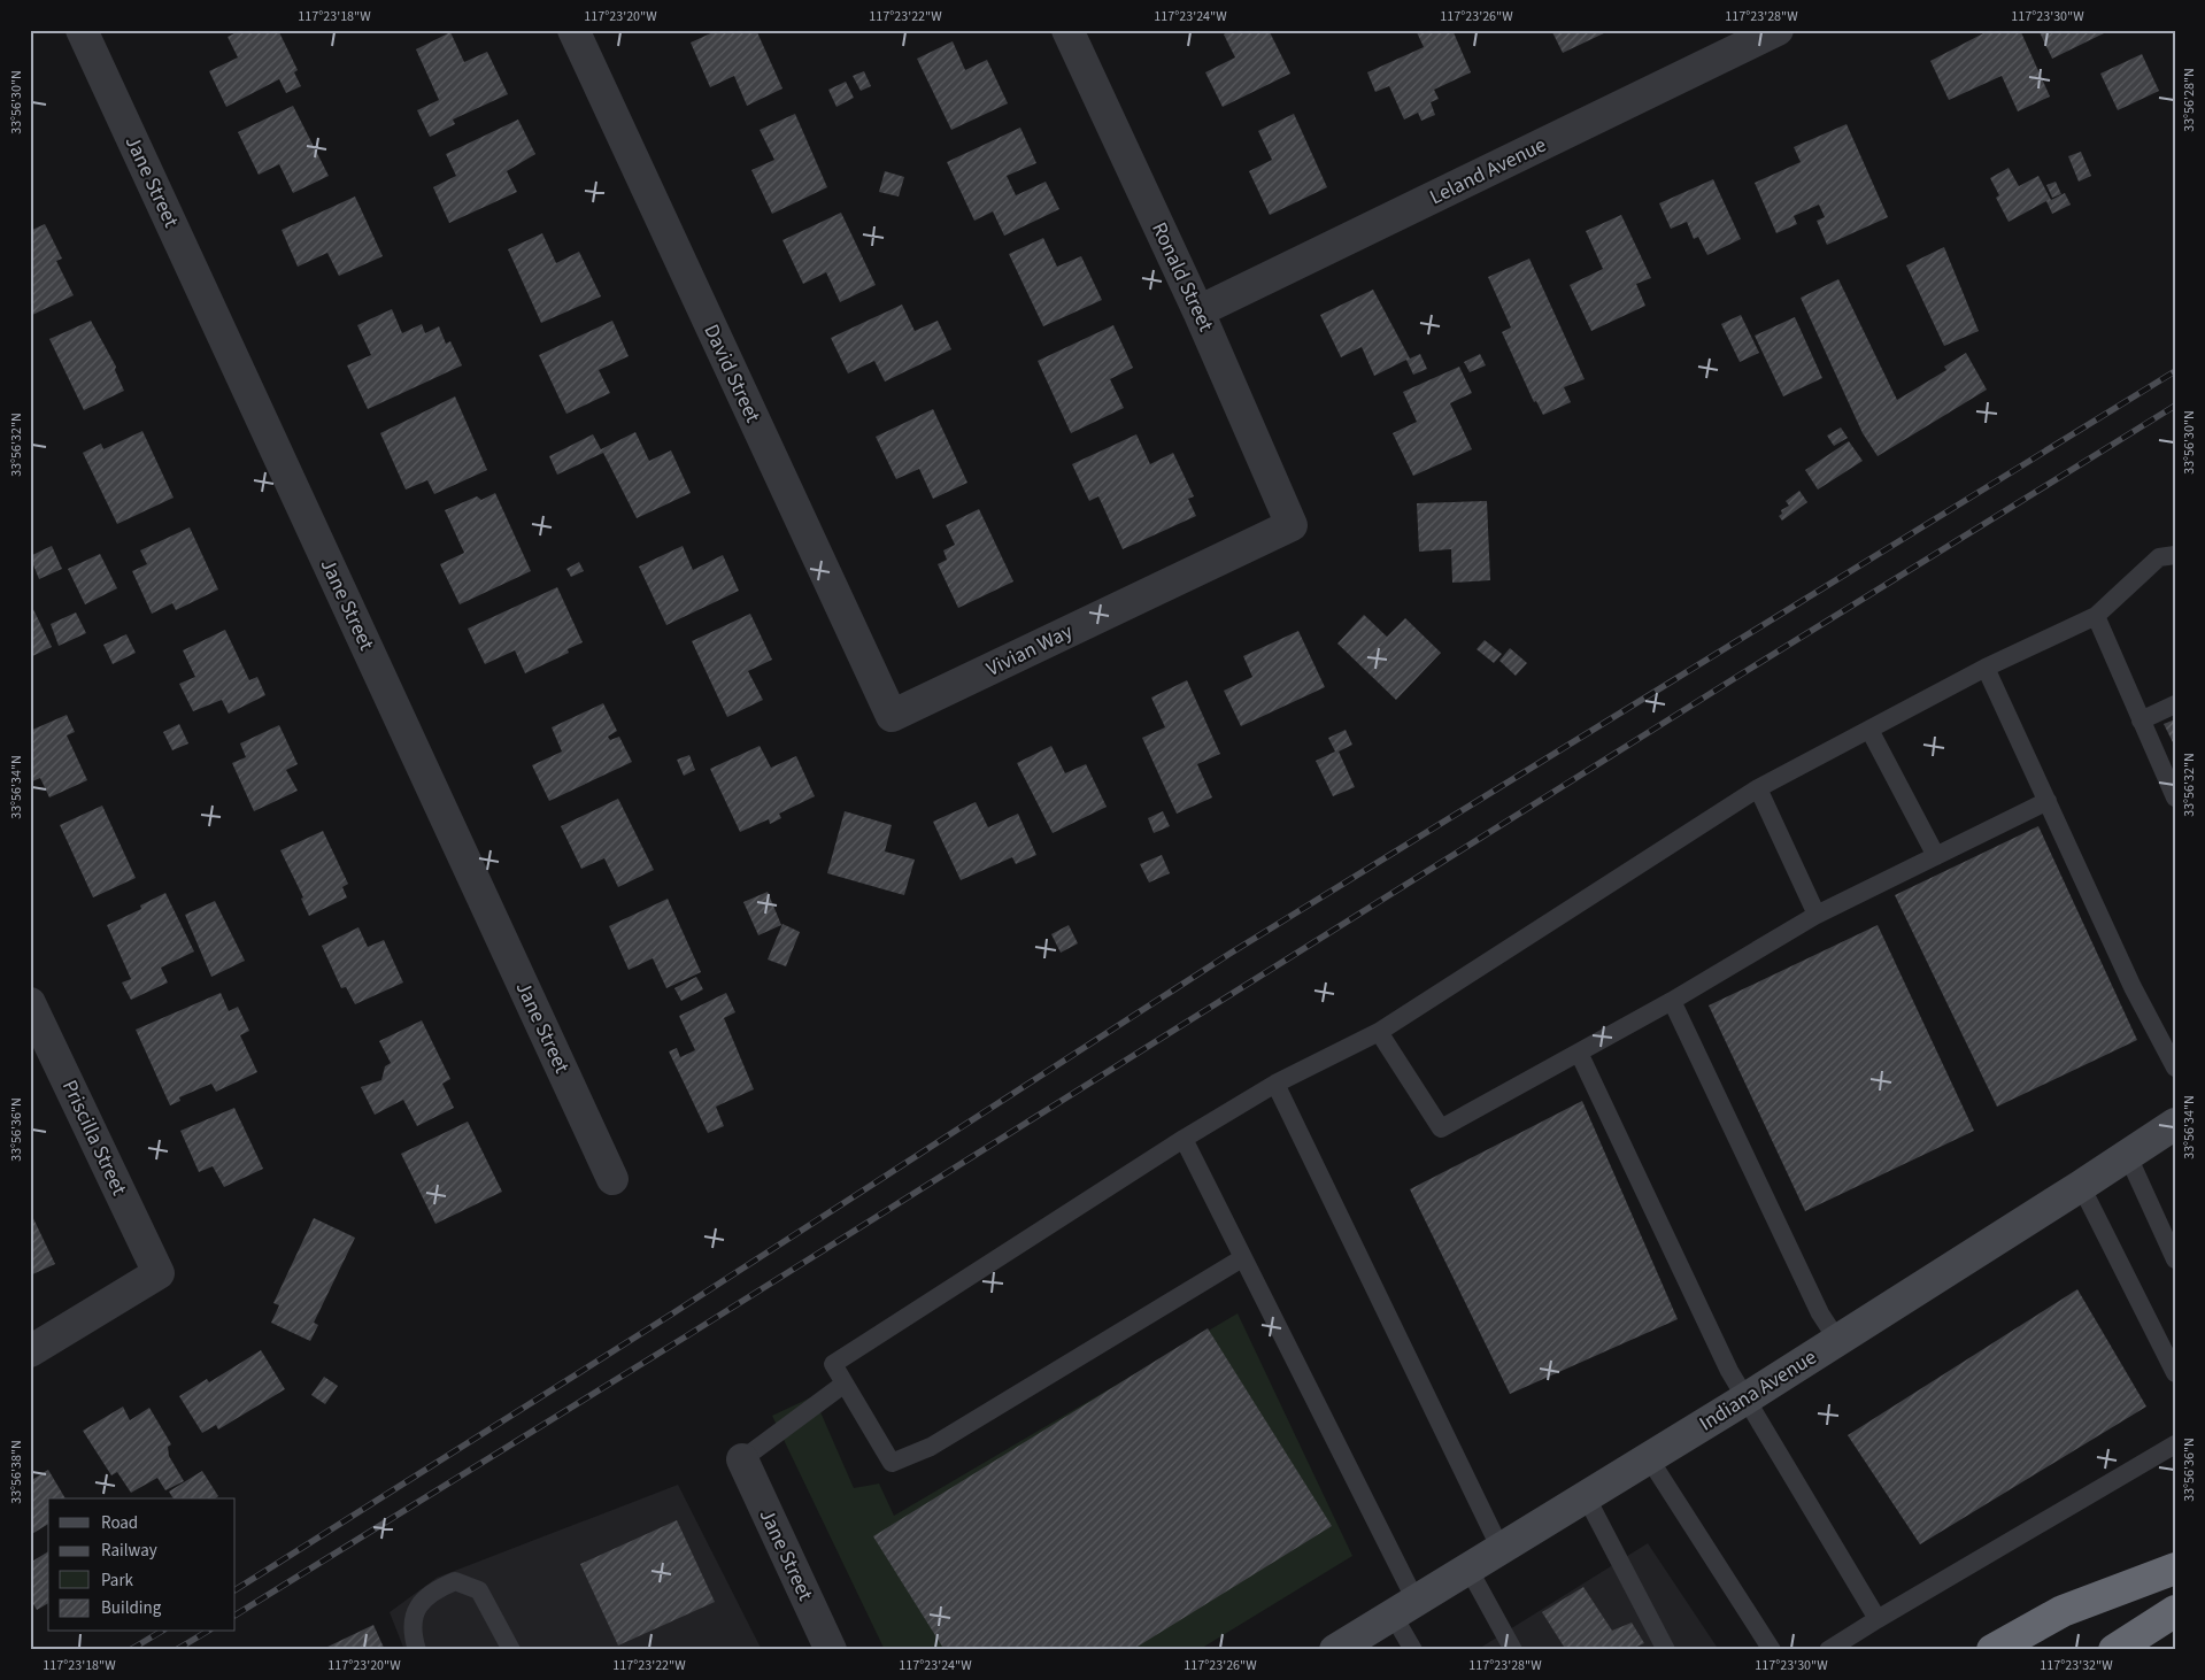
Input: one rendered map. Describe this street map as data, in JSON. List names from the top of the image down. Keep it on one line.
{"streets":{"main road":["Indiana Avenue"],"street":["Leland Avenue","Jane Street","Ronald Street","David Street","Vivian Way","Priscilla Street"]},"crossings":[["Leland Avenue","Ronald Street"],["Ronald Street","Vivian Way"],["David Street","Vivian Way"]],"legend":["Road","Railway","Park","Building"],"coordinates":["117°23'18\"W","117°23'20\"W","117°23'22\"W","117°23'24\"W","117°23'26\"W","117°23'28\"W","117°23'30\"W","33°56'28\"N","33°56'30\"N","33°56'32\"N","33°56'34\"N","33°56'36\"N","33°56'38\"N","117°23'32\"W"]}
